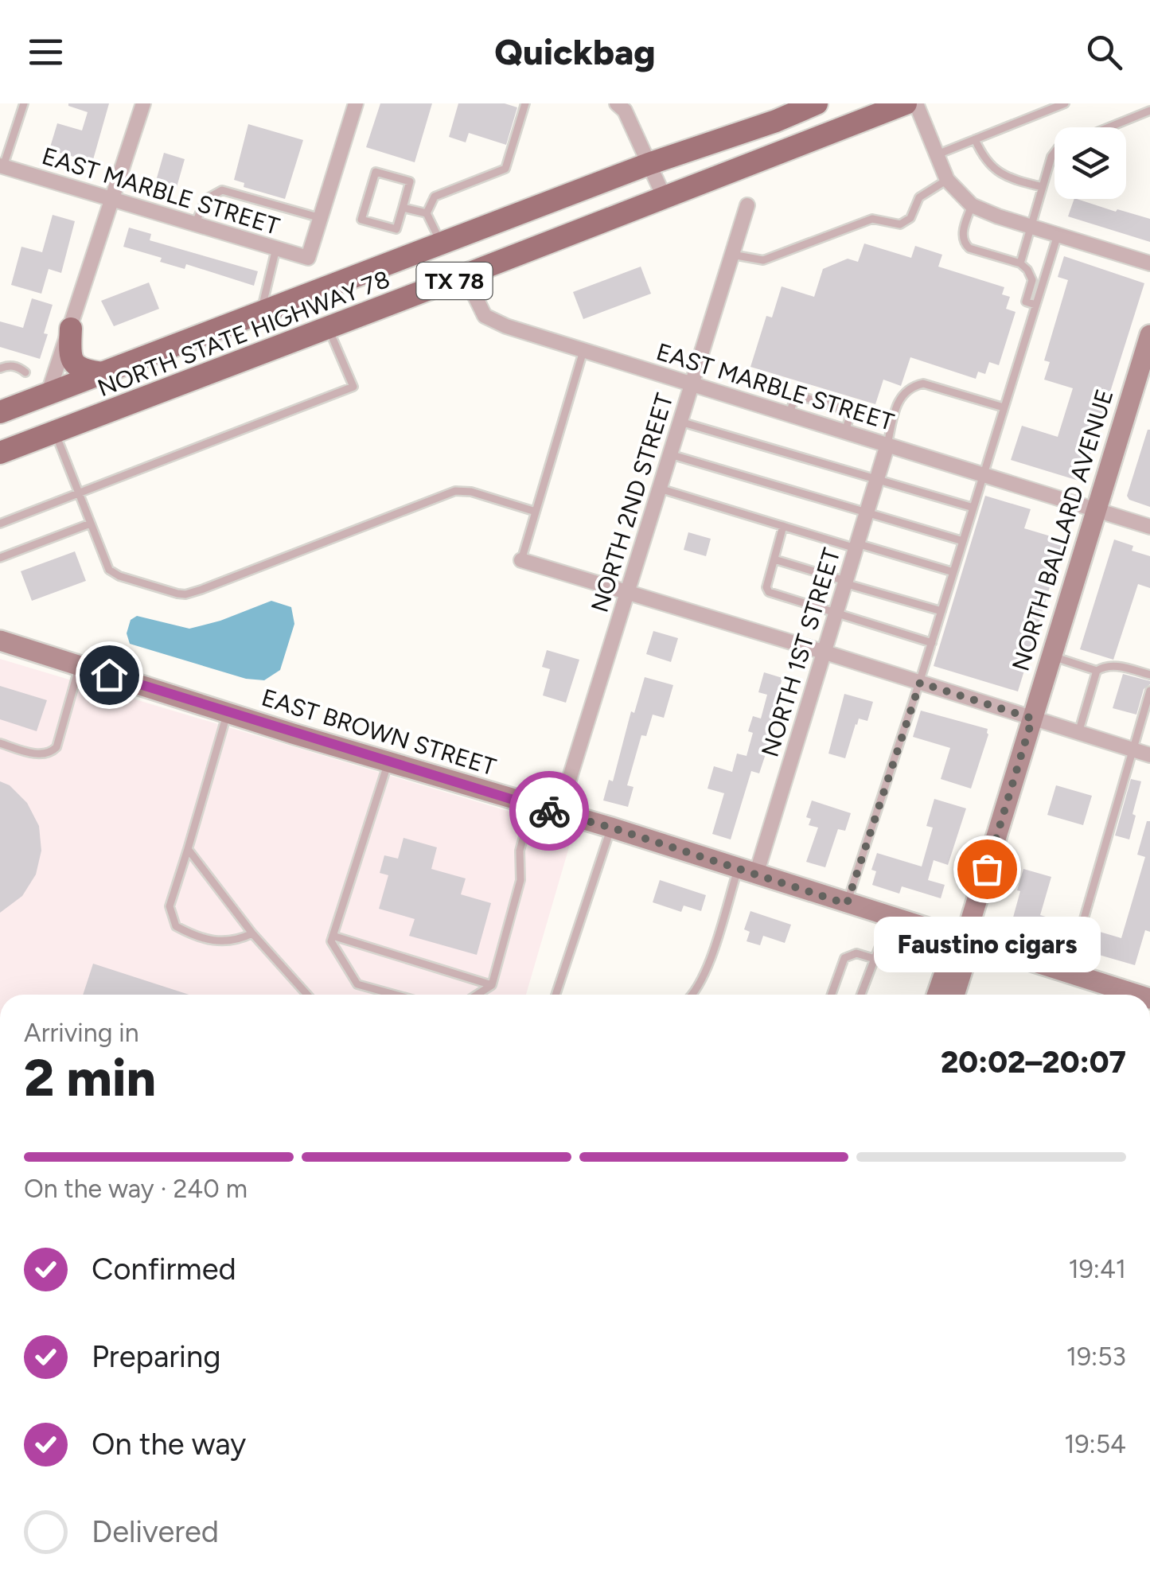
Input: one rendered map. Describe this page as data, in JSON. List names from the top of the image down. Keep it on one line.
{"streets":{"main road":["TX 78","NORTH STATE HIGHWAY 78","NORTH BALLARD AVENUE","EAST BROWN STREET"],"street":["EAST MARBLE STREET","NORTH 2ND STREET","NORTH 1ST STREET"]},"crossings":[["EAST MARBLE STREET","NORTH STATE HIGHWAY 78"],["EAST MARBLE STREET","NORTH 2ND STREET"],["EAST MARBLE STREET","NORTH BALLARD AVENUE"],["EAST MARBLE STREET","NORTH 1ST STREET"],["NORTH 2ND STREET","EAST BROWN STREET"],["NORTH BALLARD AVENUE","EAST BROWN STREET"],["NORTH 1ST STREET","EAST BROWN STREET"]],"places":["Faustino cigars"],"page":{"header":"Quickbag","bubble":"Faustino cigars","heading":["2 min","Arriving in","20:02–20:07"],"bar":"On the way · 240 m","list":[["Confirmed","19:41"],["Preparing","19:53"],["On the way","19:54"],"Delivered"]}}
